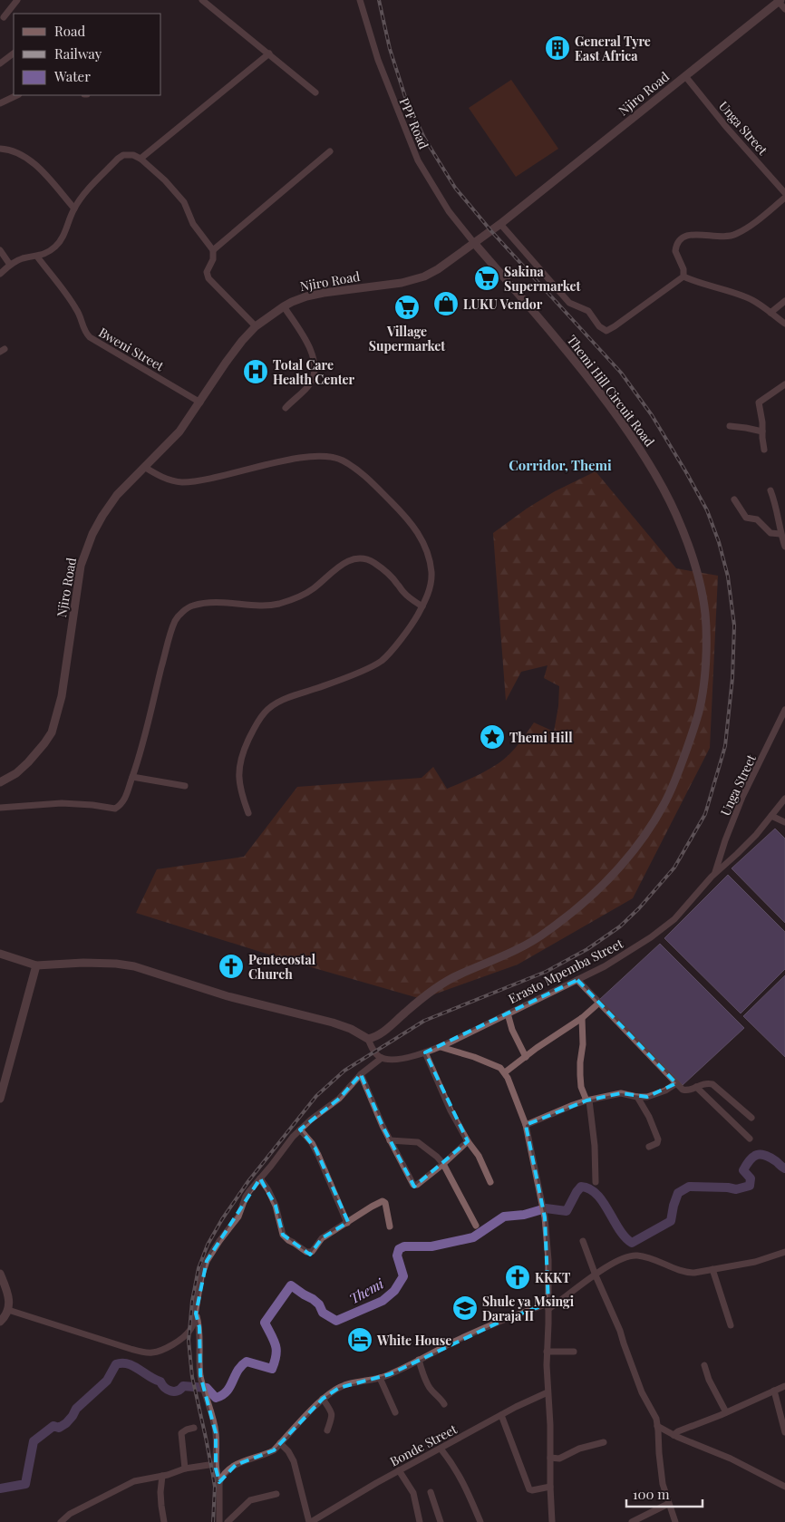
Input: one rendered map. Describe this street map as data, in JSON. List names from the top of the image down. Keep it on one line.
{"streets":{"street":["Njiro Road","PPF Road","Unga Street","Bweni Street","Themi Hill Circuit Road","Erasto Mpemba Street","Bonde Street"]},"crossings":[["Njiro Road","PPF Road"],["Njiro Road","Unga Street"],["Njiro Road","Bweni Street"],["Njiro Road","Themi Hill Circuit Road"],["PPF Road","Themi Hill Circuit Road"],["Unga Street","Erasto Mpemba Street"]],"districts":["Corridor, Themi"],"water":["Themi"],"places":{"building":["General Tyre East Africa"],"supermarket":["Sakina Supermarket","Village Supermarket"],"shop":["LUKU Vendor"],"hospital":["Total Care Health Center"],"place":["Themi Hill"],"church":["Pentecostal Church","KKKT"],"school or university":["Shule ya Msingi Daraja II"],"hotel":["White House"]},"legend":["Road","Railway","Water"],"scale_bar":"100 m"}
